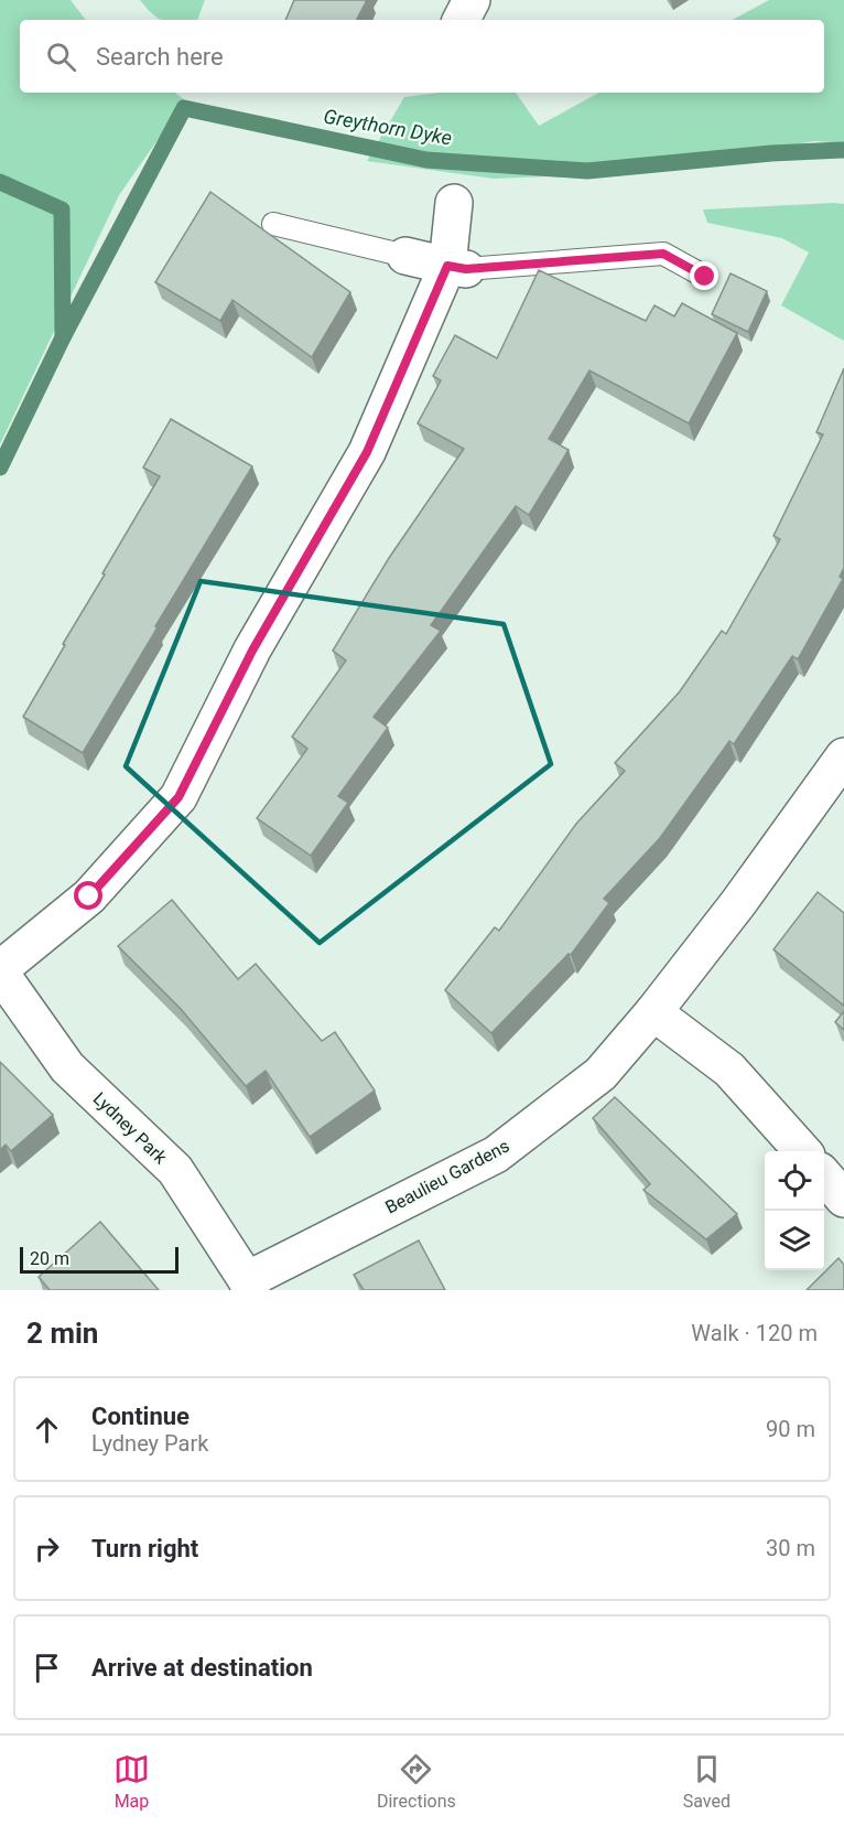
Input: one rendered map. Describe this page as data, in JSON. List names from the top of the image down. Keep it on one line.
{"streets":{"street":["Lydney Park","Beaulieu Gardens"]},"crossings":[["Lydney Park","Beaulieu Gardens"]],"water":["Greythorn Dyke"],"scale_bar":"20 m","page":{"search":"Search here","scale":"20 m","heading":["2 min","Walk · 120 m"],"list":[["Continue","Lydney Park","90 m"],["Turn right","30 m"],"Arrive at destination"],"nav":["Map","Directions","Saved"]}}
